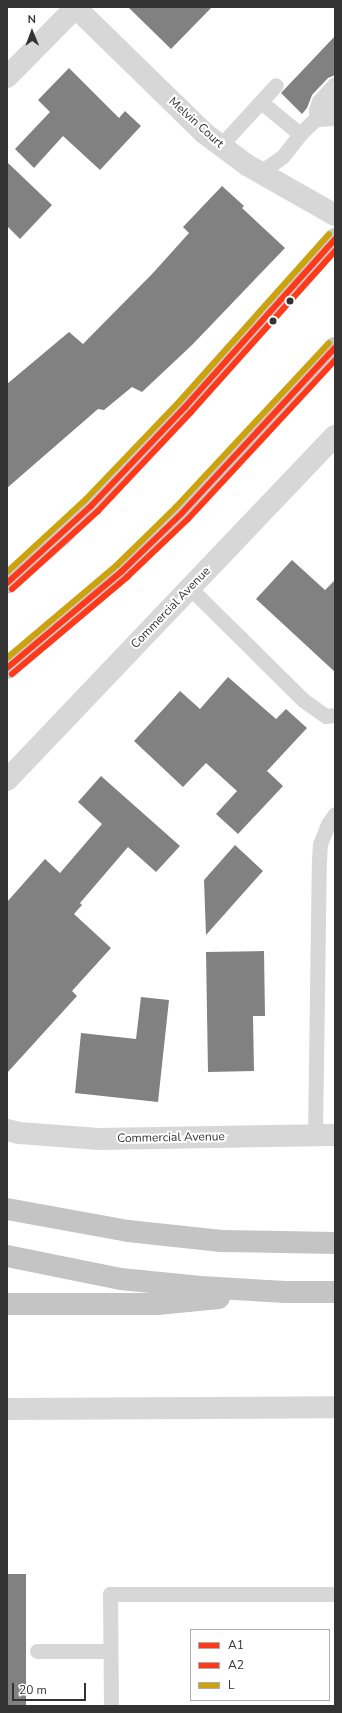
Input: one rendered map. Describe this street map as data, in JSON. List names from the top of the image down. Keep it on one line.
{"streets":{"street":["Melvin Court","Commercial Avenue"]},"lines":["transit line L","transit line A1","transit line A2"],"legend":["A1","A2","L"],"scale_bar":"20 m","north":"top"}
